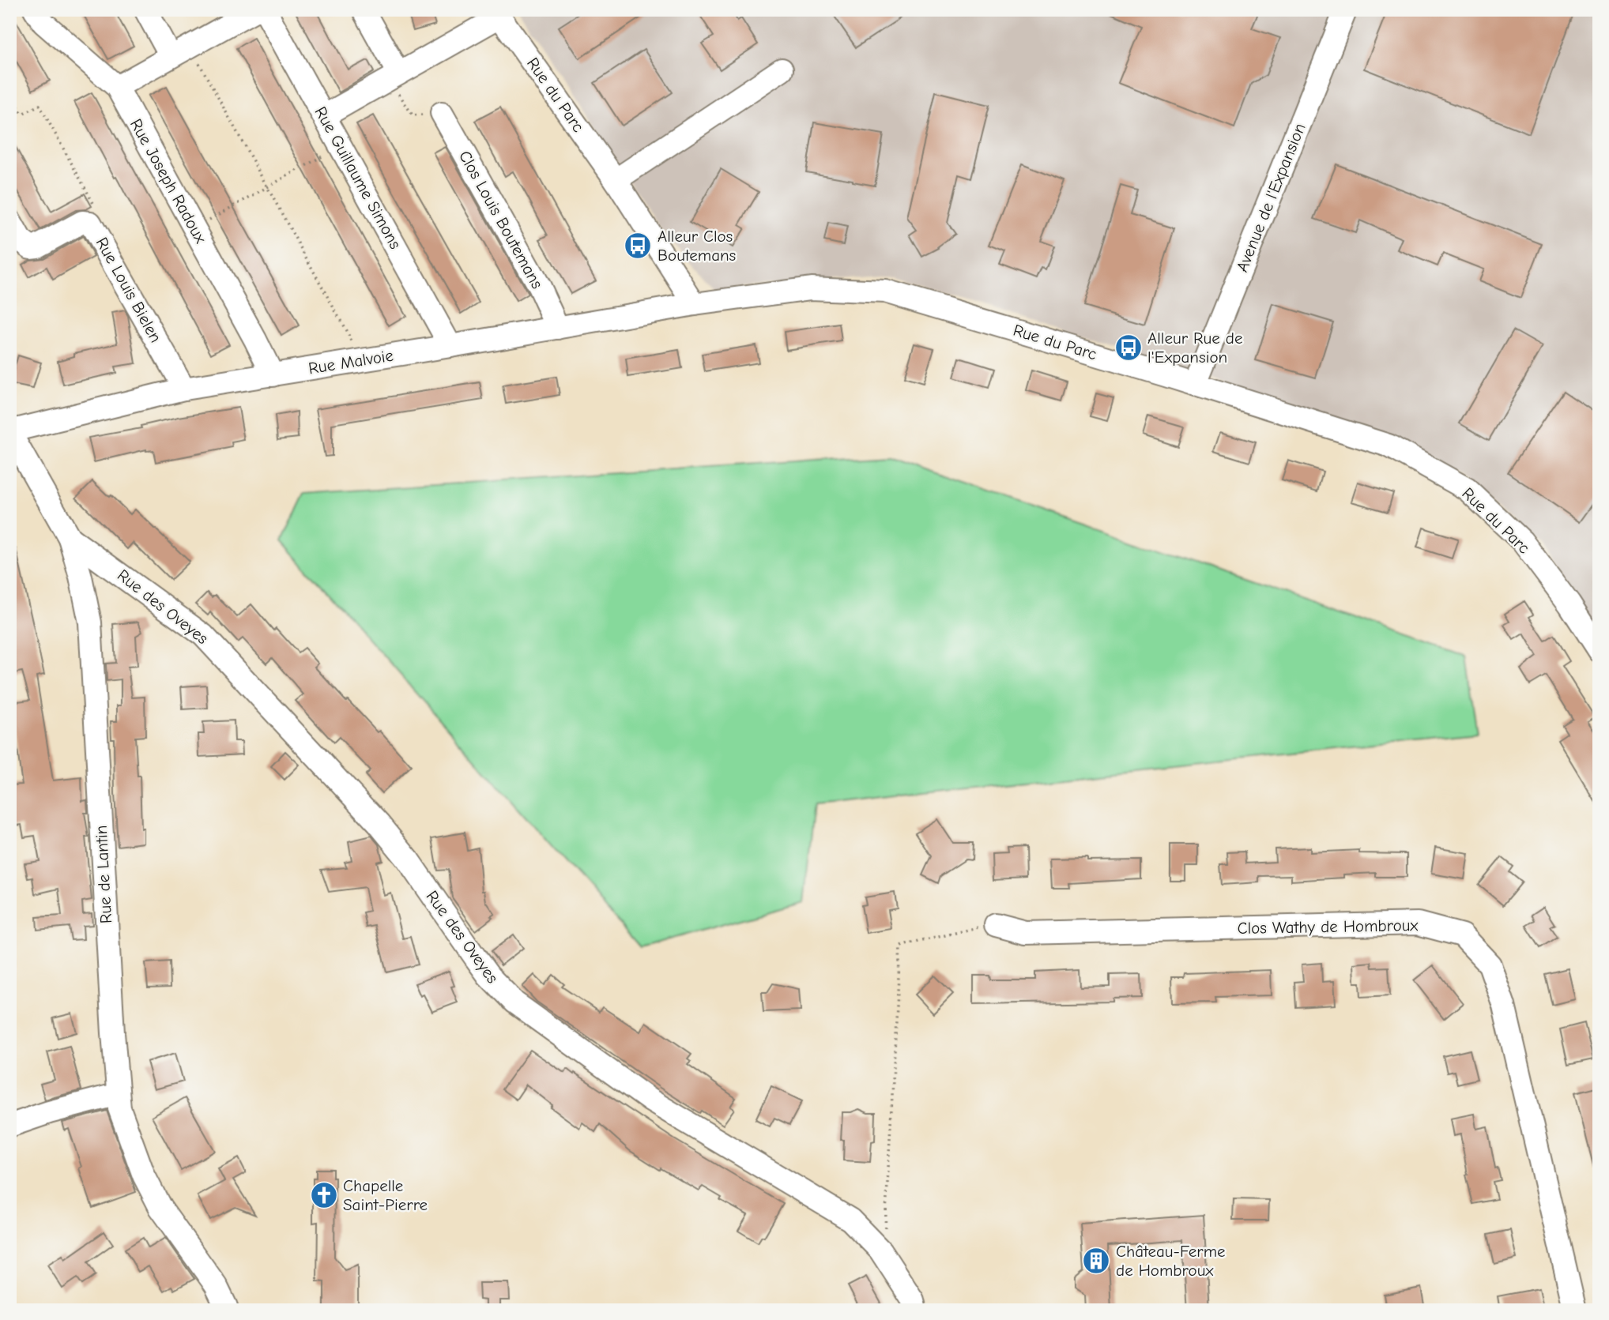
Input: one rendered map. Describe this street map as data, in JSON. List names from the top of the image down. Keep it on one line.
{"streets":{"street":["Rue du Parc","Rue Guillaume Simons","Rue Joseph Radoux","Avenue de l'Expansion","Clos Louis Boutemans","Rue Louis Bielen","Rue Malvoie","Rue des Oveyes","Rue de Lantin","Clos Wathy de Hombroux"]},"crossings":[["Rue du Parc","Avenue de l'Expansion"],["Rue du Parc","Rue Malvoie"],["Rue Guillaume Simons","Rue Malvoie"],["Rue Joseph Radoux","Rue Malvoie"],["Clos Louis Boutemans","Rue Malvoie"],["Rue Louis Bielen","Rue Malvoie"],["Rue Malvoie","Rue de Lantin"],["Rue des Oveyes","Rue de Lantin"]],"places":{"bus stop":["Alleur Clos Boutemans","Alleur Rue de l'Expansion"],"church":["Chapelle Saint-Pierre"],"building":["Château-Ferme de Hombroux"]}}
